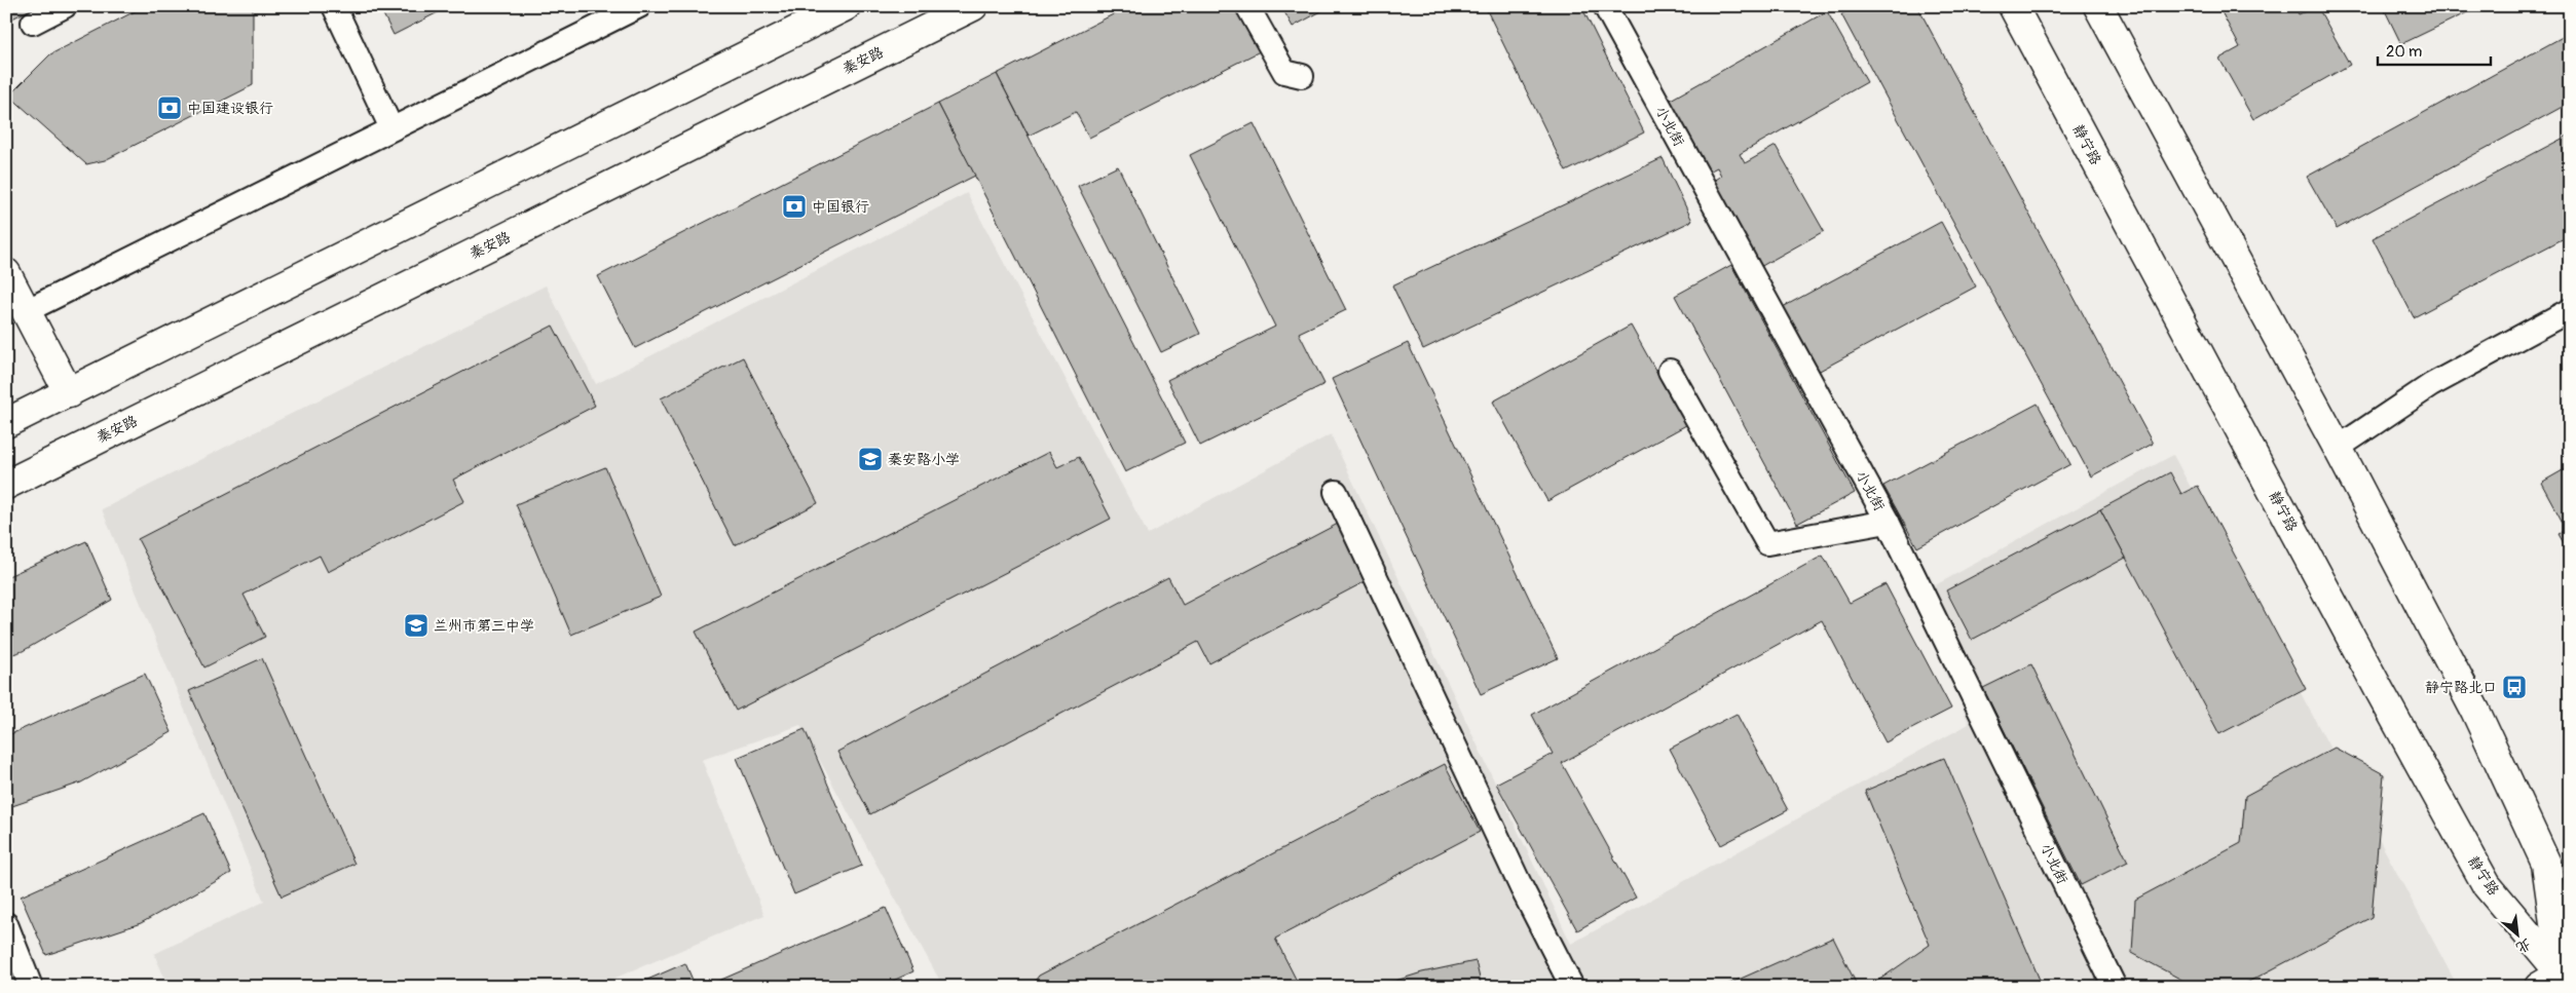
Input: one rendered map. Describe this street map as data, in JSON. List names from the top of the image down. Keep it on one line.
{"streets":{"main road":["秦安路","静宁路"],"lane":["小北街"]},"places":{"bank":["中国建设银行","中国银行"],"school or university":["秦安路小学","兰州市第三中学"],"bus stop":["静宁路北口"]},"scale_bar":"20 m","north":"bottom right"}
